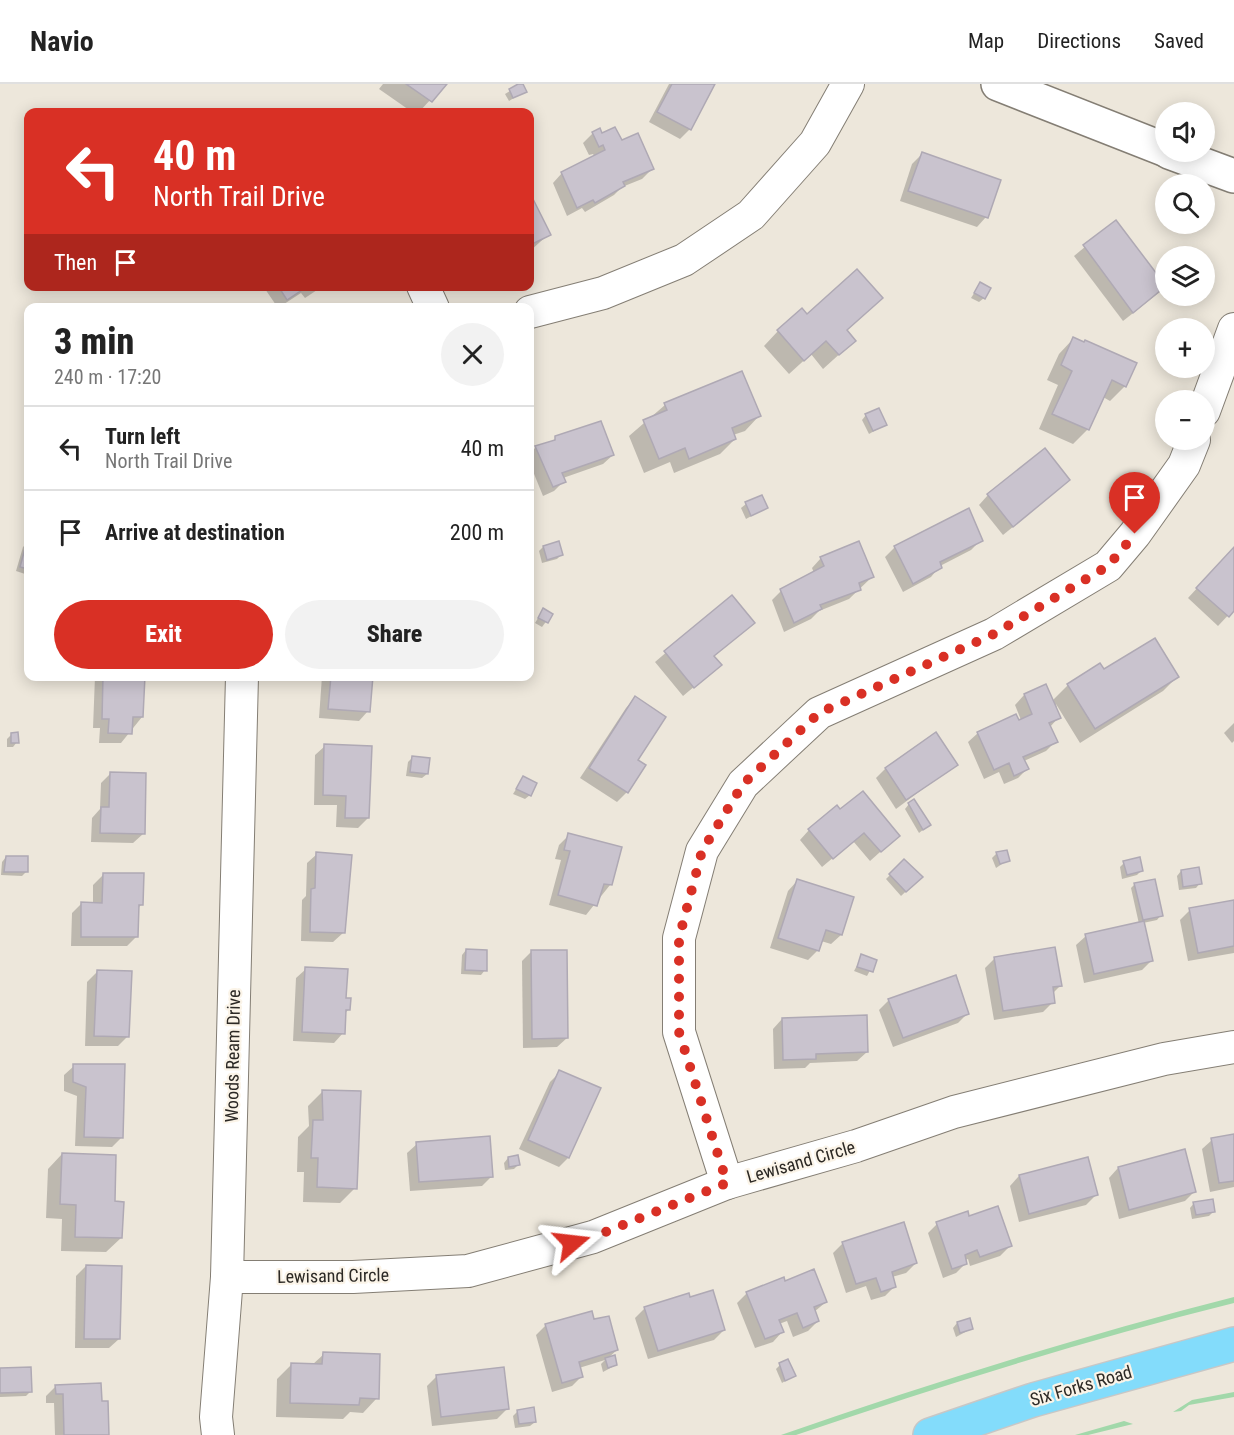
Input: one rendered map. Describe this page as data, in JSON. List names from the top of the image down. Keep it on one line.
{"streets":{"main road":["Six Forks Road"],"street":["Woods Ream Drive","Lewisand Circle"]},"crossings":[["Woods Ream Drive","Lewisand Circle"]],"page":{"header":"Navio","nav":["Map","Directions","Saved"],"map_buttons":["+","−"],"turn":["40 m","North Trail Drive"],"then":"Then","heading":["3 min","240 m · 17:20"],"list":[{"name":"Turn left","note":"North Trail Drive","value":"40 m"},{"name":"Arrive at destination","value":"200 m"}],"buttons":["Exit","Share"]}}
